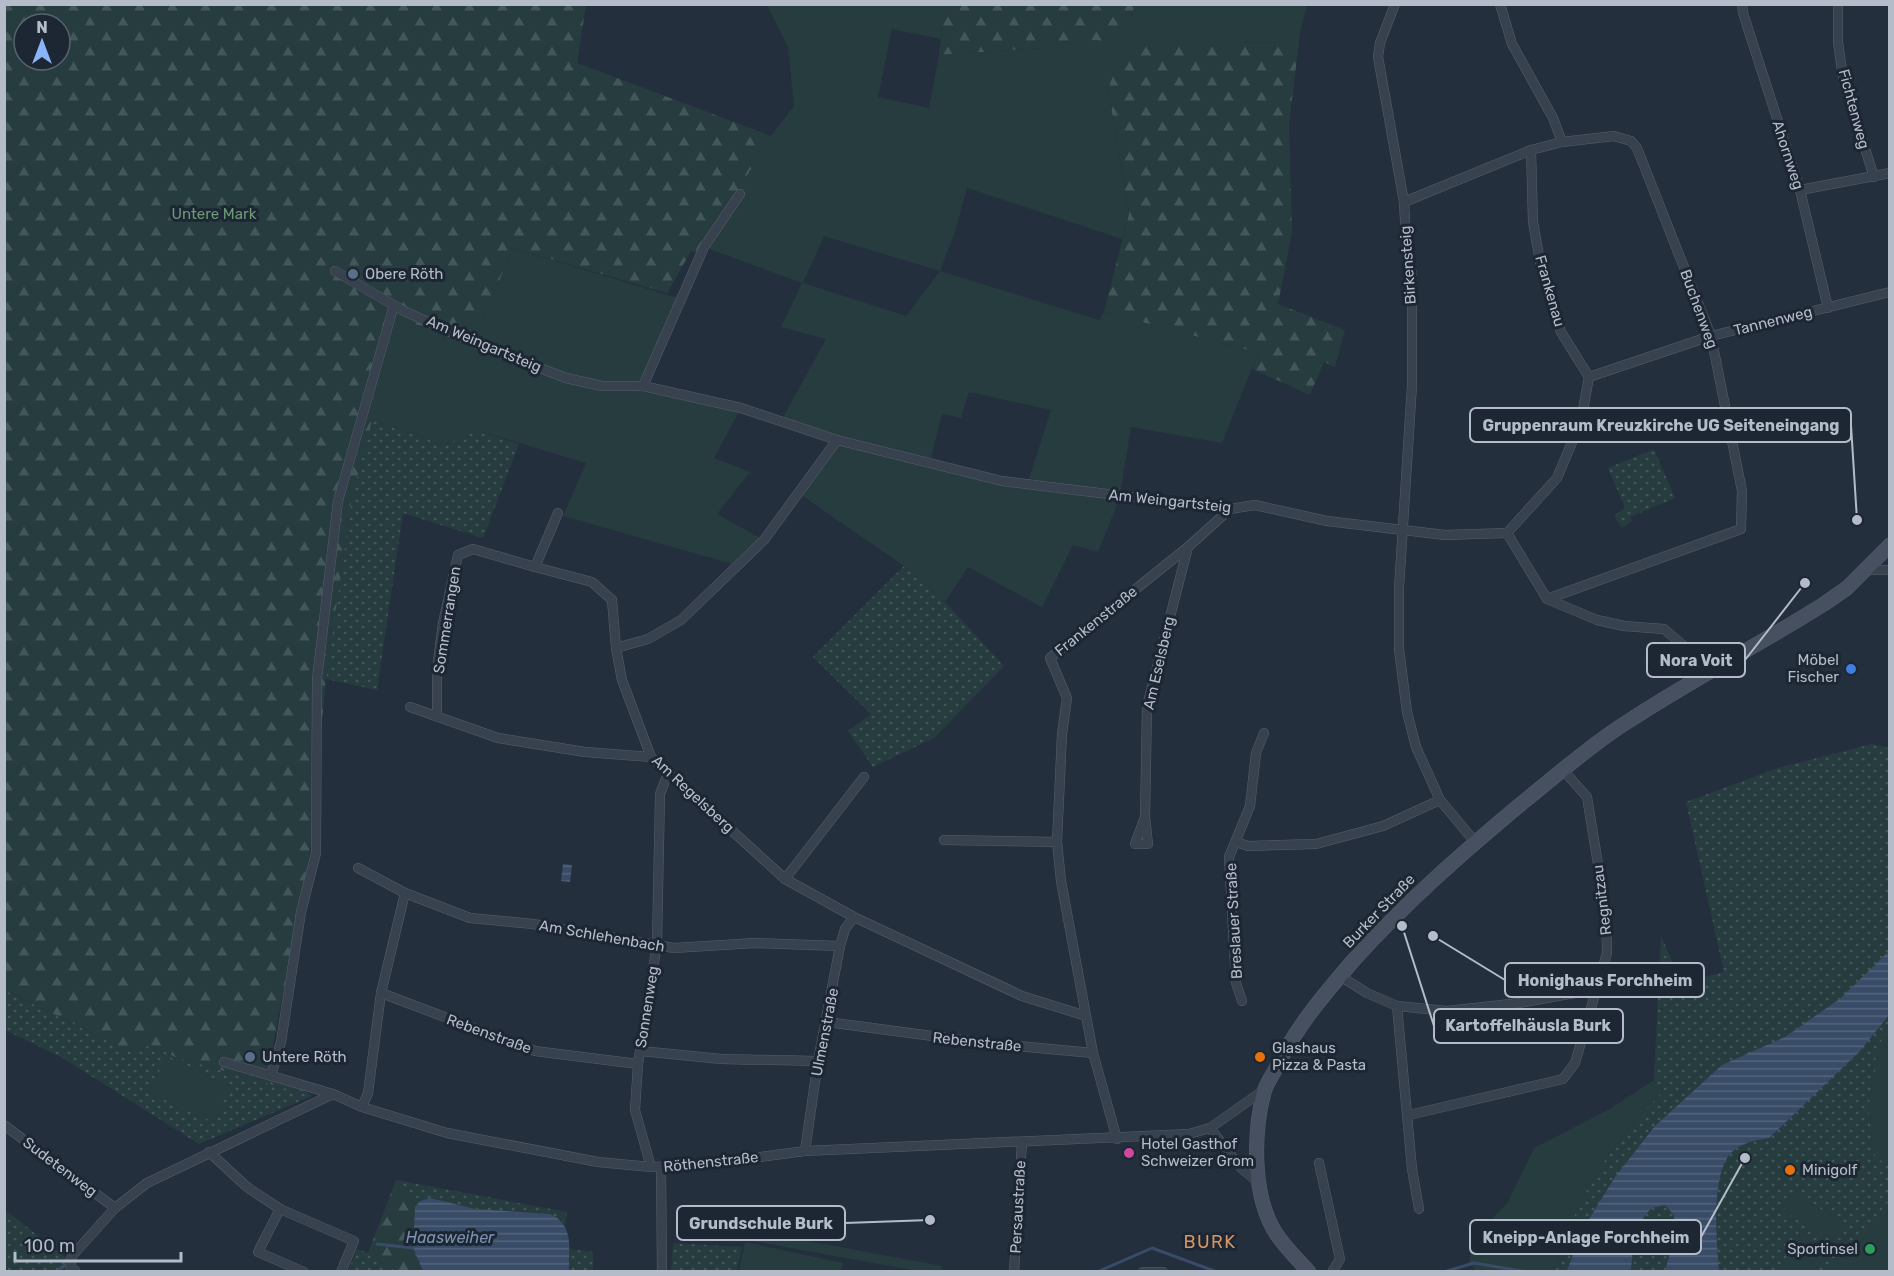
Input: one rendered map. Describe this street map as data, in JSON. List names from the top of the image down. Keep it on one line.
{"streets":{"main road":["Burker Straße"],"street":["Fichtenweg","Ahornweg","Birkensteig","Frankenau","Buchenweg","Tannenweg","Am Weingartsteig","Sommerrangen","Frankenstraße","Am Eselsberg","Am Regelsberg","Regnitzau","Breslauer Straße","Am Schlehenbach","Sonnenweg","Ulmenstraße","Rebenstraße","Röthenstraße","Sudetenweg","Persaustraße"]},"crossings":[["Ahornweg","Tannenweg"],["Birkensteig","Am Weingartsteig"],["Birkensteig","Burker Straße"],["Birkensteig","Breslauer Straße"],["Frankenau","Tannenweg"],["Buchenweg","Tannenweg"],["Am Weingartsteig","Frankenstraße"],["Sommerrangen","Am Regelsberg"],["Frankenstraße","Am Eselsberg"],["Frankenstraße","Am Regelsberg"],["Frankenstraße","Rebenstraße"],["Frankenstraße","Röthenstraße"],["Am Regelsberg","Sonnenweg"],["Am Regelsberg","Ulmenstraße"],["Regnitzau","Burker Straße"],["Burker Straße","Röthenstraße"],["Am Schlehenbach","Sonnenweg"],["Am Schlehenbach","Ulmenstraße"],["Sonnenweg","Rebenstraße"],["Sonnenweg","Röthenstraße"],["Ulmenstraße","Rebenstraße"],["Ulmenstraße","Röthenstraße"],["Röthenstraße","Persaustraße"]],"districts":["BURK"],"water":["Haasweiher"],"parks":["Untere Mark"],"places":["Obere Röth","Gruppenraum Kreuzkirche UG Seiteneingang","Nora Voit","Möbel Fischer","Kartoffelhäusla Burk","Honighaus Forchheim","Untere Röth","Glashaus Pizza & Pasta","Hotel Gasthof Schweizer Grom","Kneipp-Anlage Forchheim","Minigolf","Grundschule Burk","Sportinsel"],"scale_bar":"100 m","north":"top"}
